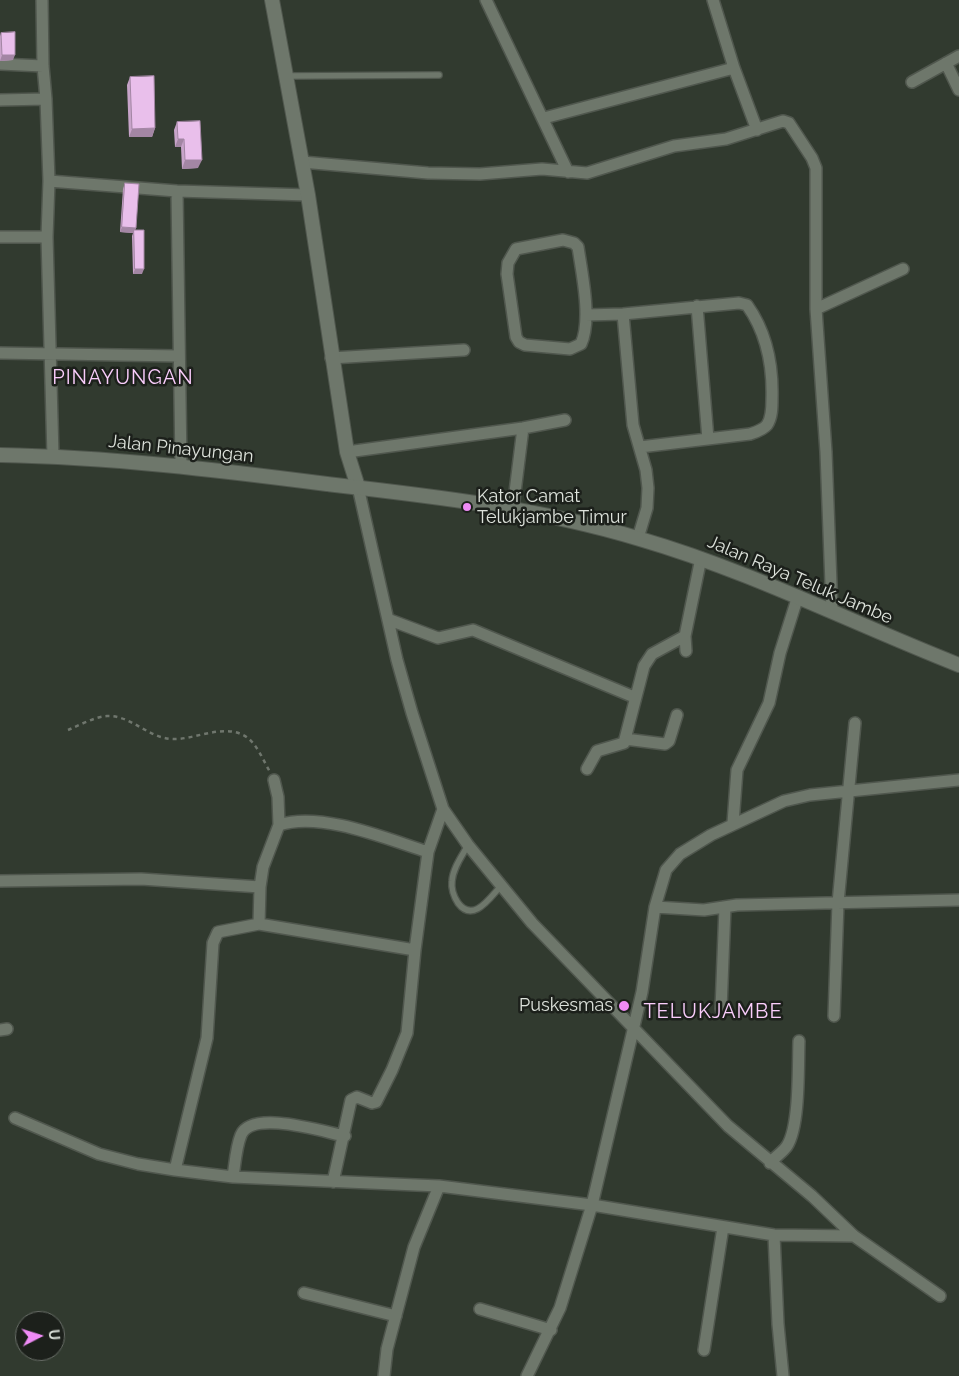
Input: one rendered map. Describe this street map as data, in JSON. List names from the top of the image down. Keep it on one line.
{"streets":{"main road":["Jalan Pinayungan","Jalan Raya Teluk Jambe"]},"crossings":[["Jalan Pinayungan","Jalan Raya Teluk Jambe"]],"districts":["PINAYUNGAN","TELUKJAMBE"],"places":["Kator Camat Telukjambe Timur","Puskesmas"],"north":"right"}
